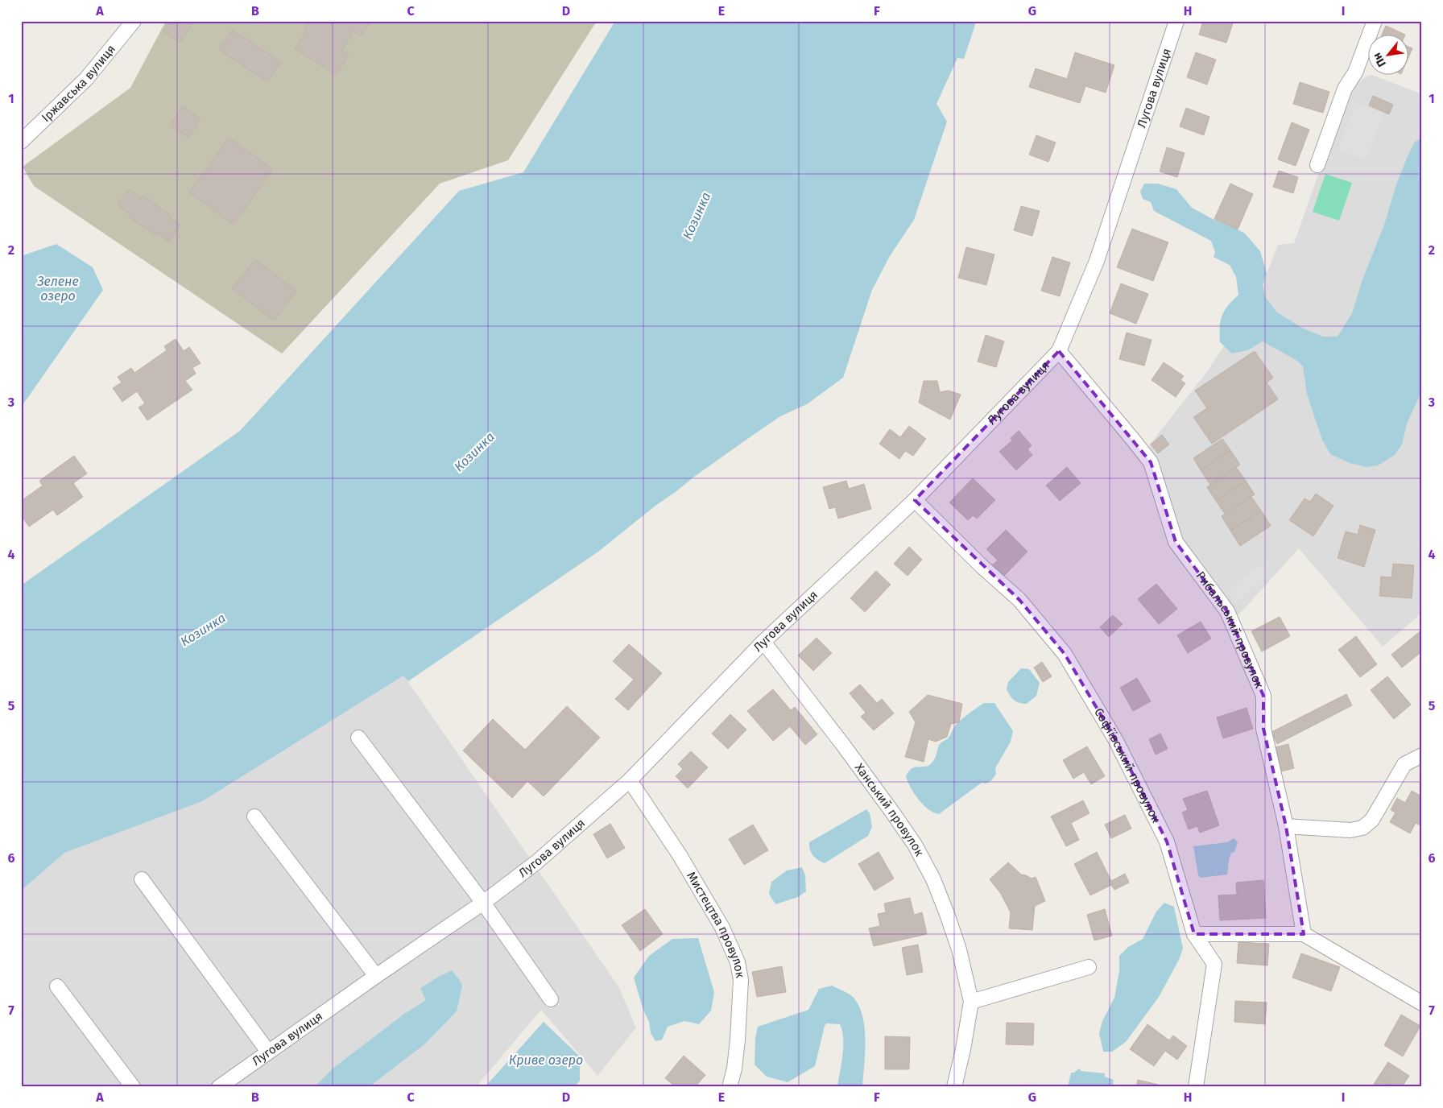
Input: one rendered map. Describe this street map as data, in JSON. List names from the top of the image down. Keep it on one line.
{"streets":{"street":["Іржавська вулиця","Лугова вулиця","Рибальський провулок","Софіївський провулок","Ханський провулок","Мистецтва провулок"]},"crossings":[["Лугова вулиця","Рибальський провулок"],["Лугова вулиця","Софіївський провулок"],["Лугова вулиця","Ханський провулок"],["Лугова вулиця","Мистецтва провулок"]],"water":["Козинка","Зелене озеро","Криве озеро"],"north":"bottom left","grid":{"columns":["A","B","C","D","E","F","G","H","I"],"rows":["1","2","3","4","5","6","7"]}}
